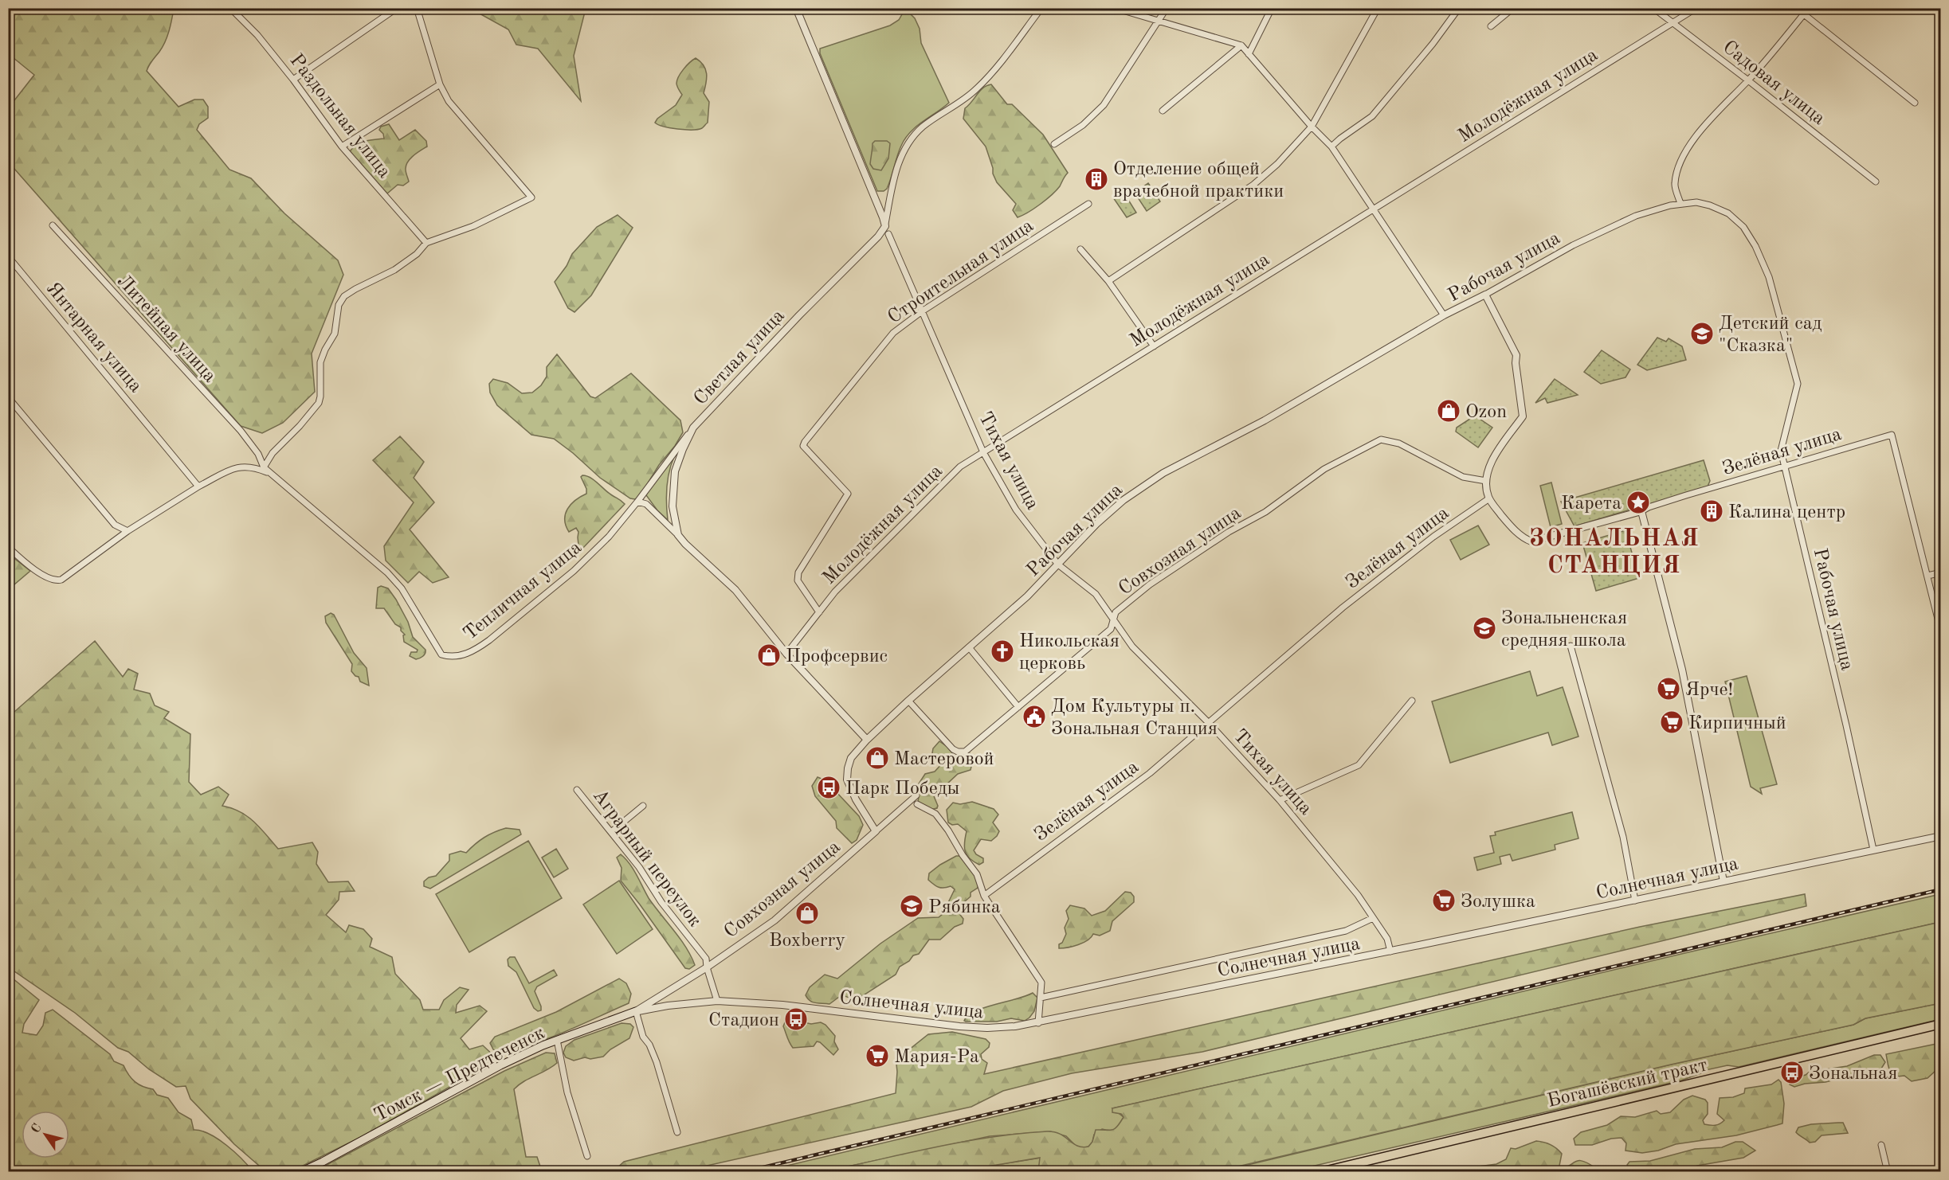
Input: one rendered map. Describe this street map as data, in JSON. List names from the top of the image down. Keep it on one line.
{"streets":{"main road":["Томск — Предтеченск","Богашёвский тракт"],"street":["Садовая улица","Молодёжная улица","Раздольная улица","Рабочая улица","Строительная улица","Литейная улица","Янтарная улица","Светлая улица","Зелёная улица","Тихая улица","Совхозная улица","Тепличная улица","Аграрный переулок","Солнечная улица"]},"crossings":[["Садовая улица","Молодёжная улица"],["Молодёжная улица","Строительная улица"],["Молодёжная улица","Тихая улица"],["Рабочая улица","Зелёная улица"],["Рабочая улица","Тихая улица"],["Рабочая улица","Совхозная улица"],["Рабочая улица","Солнечная улица"],["Строительная улица","Тихая улица"],["Светлая улица","Тепличная улица"],["Зелёная улица","Тихая улица"],["Тихая улица","Совхозная улица"],["Тихая улица","Солнечная улица"],["Совхозная улица","Аграрный переулок"],["Совхозная улица","Солнечная улица"],["Совхозная улица","Томск — Предтеченск"],["Аграрный переулок","Солнечная улица"],["Солнечная улица","Томск — Предтеченск"]],"districts":["ЗОНАЛЬНАЯ СТАНЦИЯ"],"places":{"building":["Отделение общей врачебной практики","Калина центр"],"school or university":["Детский сад \"Сказка\"","Зональненская средняя школа","Рябинка"],"shop":["Ozon","Профсервис","Мастеровой","Boxberry"],"place":["Карета"],"church":["Никольская церковь"],"supermarket":["Ярче!","Кирпичный","Золушка","Мария-Ра"],"public building":["Дом Культуры п. Зональная Станция"],"bus stop":["Парк Победы","Стадион","Зональная"]},"north":"top left"}
